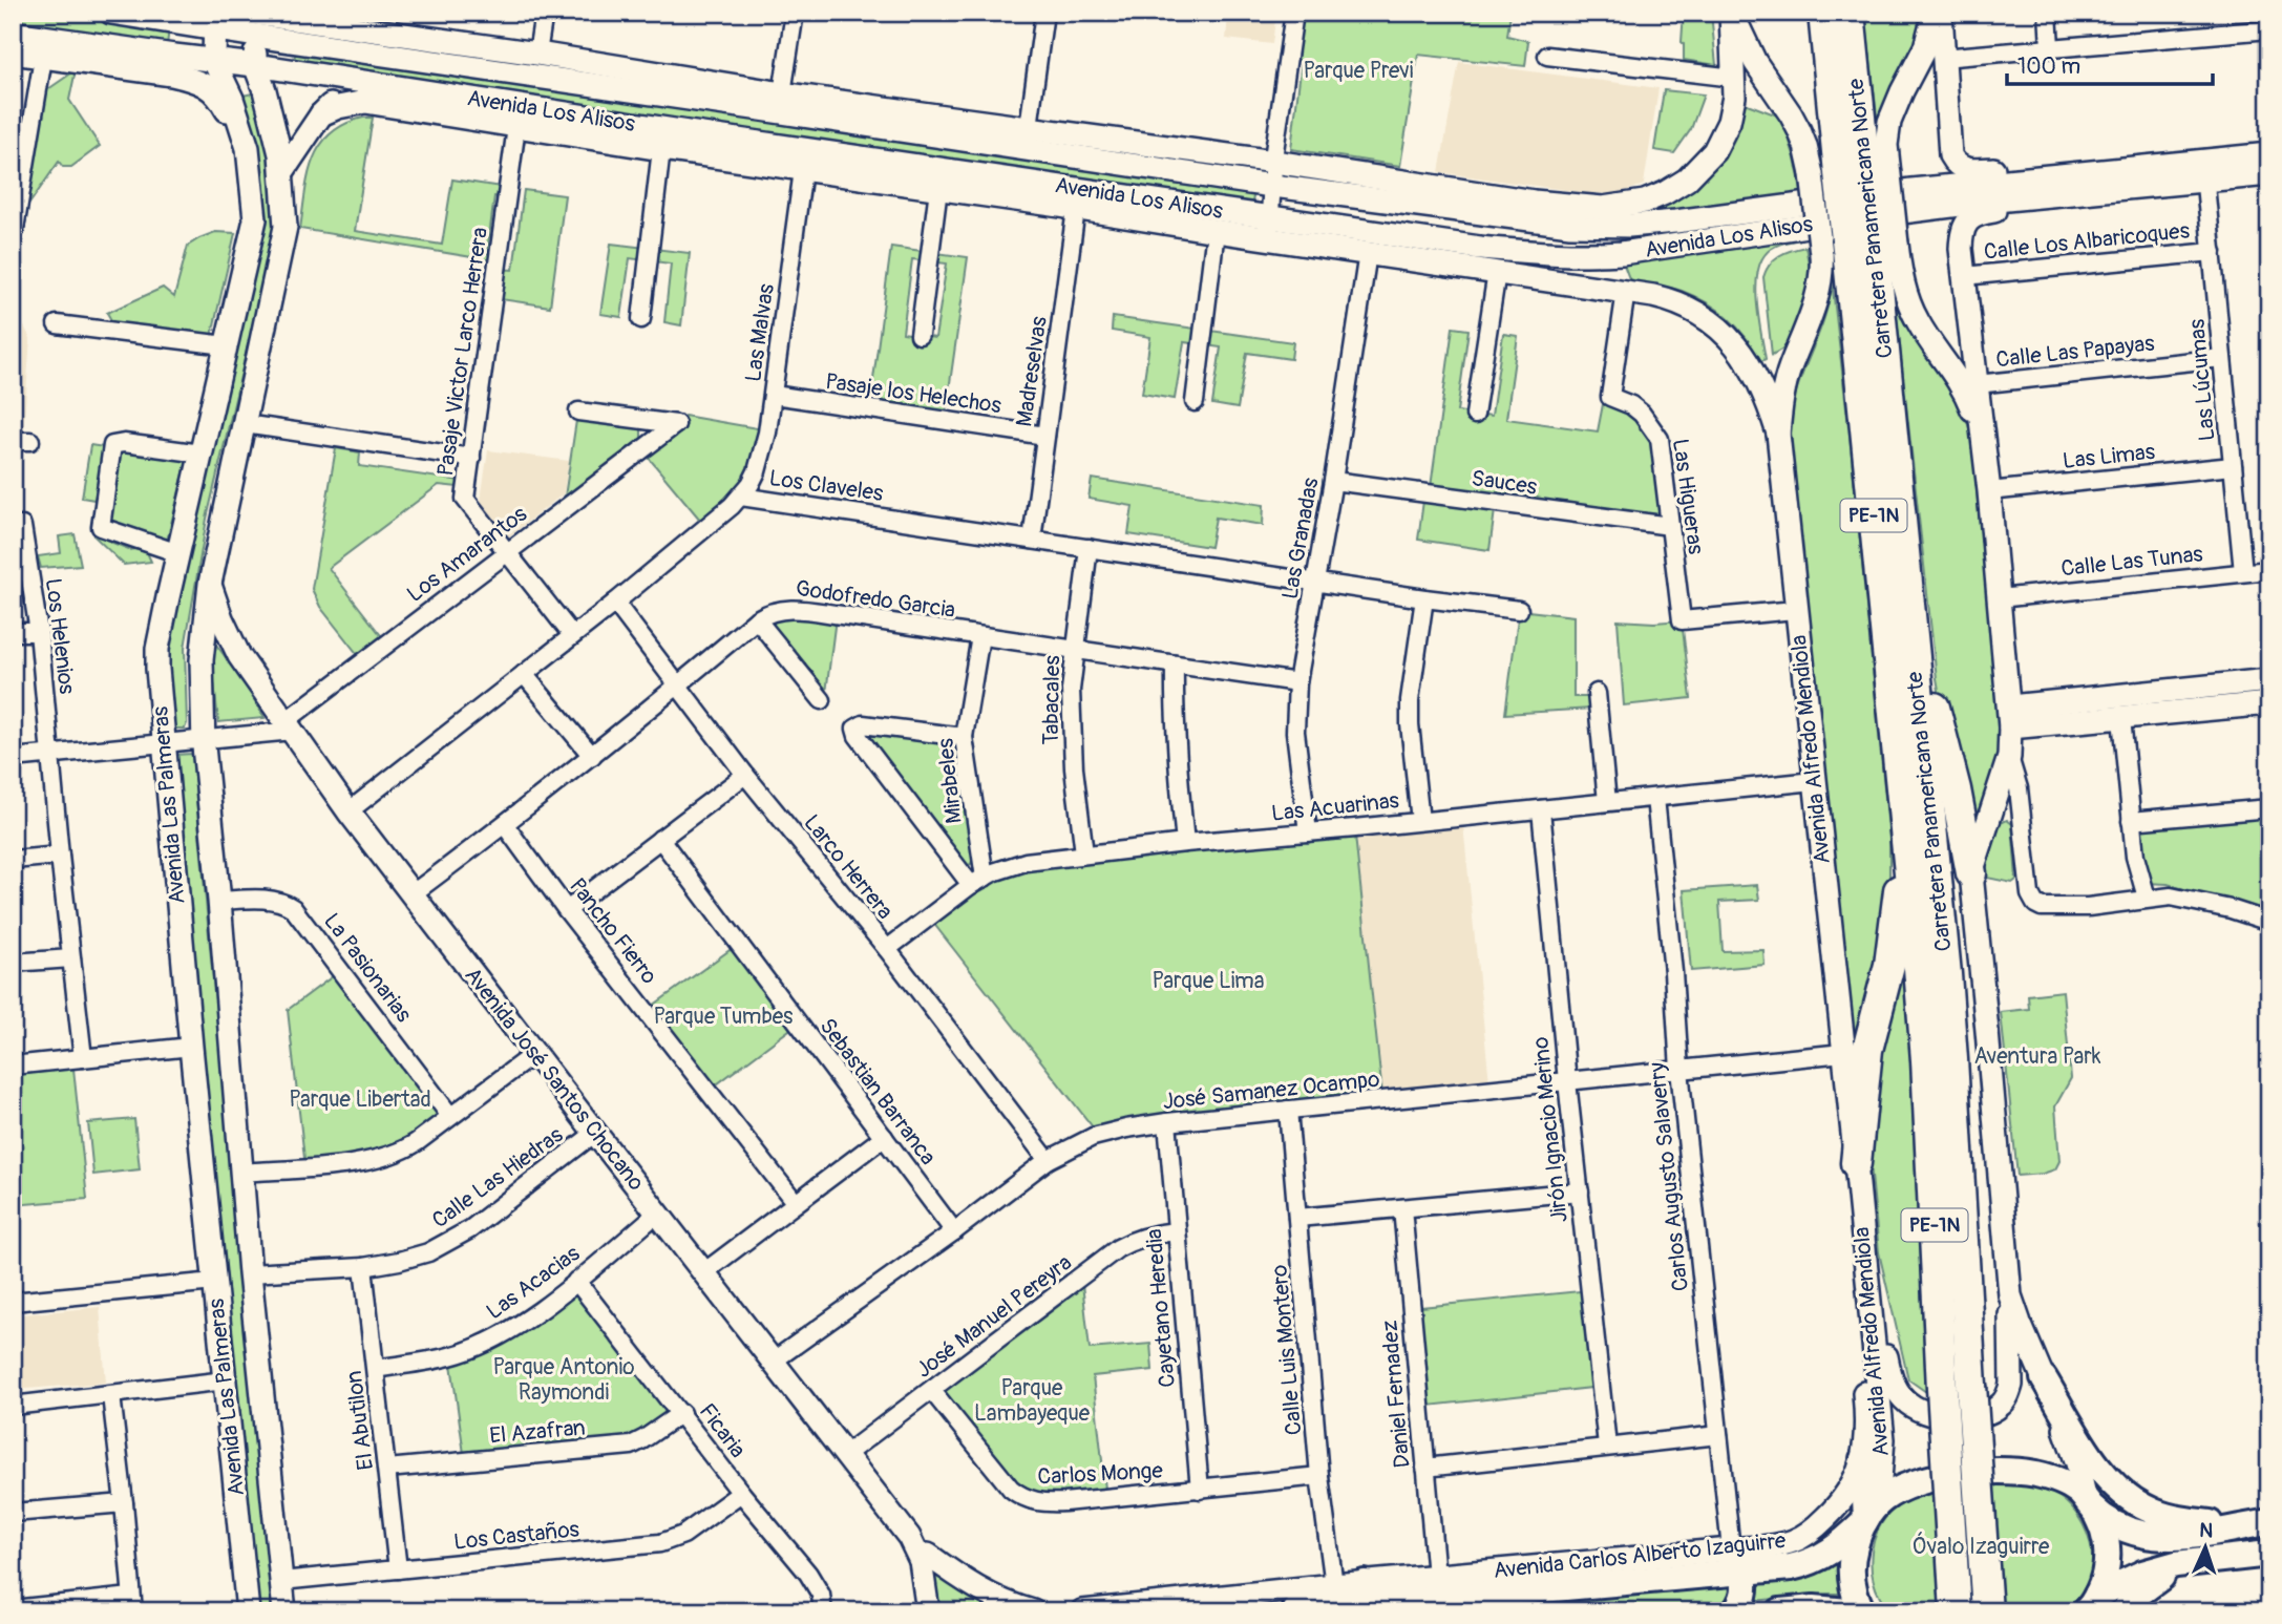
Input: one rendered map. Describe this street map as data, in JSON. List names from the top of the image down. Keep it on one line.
{"streets":{"highway":["Carretera Panamericana Norte","PE-1N"],"main road":["Avenida Los Alisos","Avenida Alfredo Mendiola","Avenida Las Palmeras","Avenida José Santos Chocano","Avenida Carlos Alberto Izaguirre"],"street":["Calle Los Albaricoques","Las Malvas","Pasaje Victor Larco Herrera","Calle Las Papayas","Madreselvas","Las Lúcumas","Pasaje los Helechos","Las Limas","Sauces","Los Claveles","Las Higueras","Las Granadas","Los Amarantos","Calle Las Tunas","Godofredo Garcia","Los Helenios","Tabacales","Mirabeles","Las Acuarinas","Larco Herrera","Pancho Fierro","La Pasionarias","José Samanez Ocampo","Sebastian Barranca","Jirón Ignacio Merino","Carlos Augusto Salaverry","Calle Las Hiedras","Las Acacias","Cayetano Heredia","José Manuel Pereyra","Calle Luis Montero","Daniel Fernadez","El Abutilon","Ficaria","El Azafran","Carlos Monge","Los Castaños"]},"crossings":[["Avenida Los Alisos","Las Malvas"],["Avenida Los Alisos","Pasaje Victor Larco Herrera"],["Avenida Los Alisos","Madreselvas"],["Avenida Los Alisos","Las Lúcumas"],["Avenida Los Alisos","Las Higueras"],["Avenida Los Alisos","Las Granadas"],["Avenida Los Alisos","Avenida Alfredo Mendiola"],["Avenida Los Alisos","Avenida Las Palmeras"],["Carretera Panamericana Norte","Avenida Alfredo Mendiola"],["Calle Los Albaricoques","Las Lúcumas"],["Calle Los Albaricoques","Avenida Alfredo Mendiola"],["Las Malvas","Pasaje los Helechos"],["Las Malvas","Los Claveles"],["Pasaje Victor Larco Herrera","Los Claveles"],["Pasaje Victor Larco Herrera","Los Amarantos"],["Calle Las Papayas","Las Lúcumas"],["Calle Las Papayas","Avenida Alfredo Mendiola"],["Madreselvas","Pasaje los Helechos"],["Madreselvas","Los Claveles"],["Las Lúcumas","Las Limas"],["Las Lúcumas","Calle Las Tunas"],["Las Lúcumas","Avenida Alfredo Mendiola"],["Las Limas","Avenida Alfredo Mendiola"],["Sauces","Las Higueras"],["Sauces","Las Granadas"],["Los Claveles","Las Granadas"],["Los Claveles","Tabacales"],["Los Claveles","Larco Herrera"],["Los Claveles","Avenida José Santos Chocano"],["Las Higueras","Avenida Alfredo Mendiola"],["Las Granadas","Godofredo Garcia"],["Las Granadas","Las Acuarinas"],["Los Amarantos","Avenida José Santos Chocano"],["Calle Las Tunas","Avenida Alfredo Mendiola"],["Godofredo Garcia","Tabacales"],["Godofredo Garcia","Mirabeles"],["Godofredo Garcia","Larco Herrera"],["Godofredo Garcia","Pancho Fierro"],["Godofredo Garcia","Avenida José Santos Chocano"],["Tabacales","Las Acuarinas"],["Avenida Alfredo Mendiola","Las Acuarinas"],["Avenida Alfredo Mendiola","José Samanez Ocampo"],["Avenida Alfredo Mendiola","Avenida Carlos Alberto Izaguirre"],["Mirabeles","Las Acuarinas"],["Avenida Las Palmeras","La Pasionarias"],["Avenida Las Palmeras","Avenida José Santos Chocano"],["Avenida Las Palmeras","Calle Las Hiedras"],["Avenida Las Palmeras","Los Castaños"],["Las Acuarinas","Larco Herrera"],["Las Acuarinas","Jirón Ignacio Merino"],["Las Acuarinas","Carlos Augusto Salaverry"],["Larco Herrera","José Samanez Ocampo"],["Avenida José Santos Chocano","José Samanez Ocampo"],["Avenida José Santos Chocano","Calle Las Hiedras"],["Avenida José Santos Chocano","Las Acacias"],["Avenida José Santos Chocano","José Manuel Pereyra"],["José Samanez Ocampo","Sebastian Barranca"],["José Samanez Ocampo","Jirón Ignacio Merino"],["José Samanez Ocampo","Carlos Augusto Salaverry"],["José Samanez Ocampo","Cayetano Heredia"],["José Samanez Ocampo","Calle Luis Montero"],["Carlos Augusto Salaverry","Avenida Carlos Alberto Izaguirre"],["Calle Las Hiedras","El Abutilon"],["Las Acacias","El Abutilon"],["Las Acacias","Ficaria"],["Cayetano Heredia","José Manuel Pereyra"],["Cayetano Heredia","Carlos Monge"],["José Manuel Pereyra","Carlos Monge"],["Calle Luis Montero","Carlos Monge"],["Calle Luis Montero","Avenida Carlos Alberto Izaguirre"],["Daniel Fernadez","Avenida Carlos Alberto Izaguirre"],["El Abutilon","El Azafran"],["El Abutilon","Los Castaños"],["Ficaria","El Azafran"],["Ficaria","Los Castaños"]],"parks":["Parque Previ","Parque Lima","Parque Tumbes","Aventura Park","Parque Libertad","Parque Antonio Raymondi","Parque Lambayeque","Óvalo Izaguirre"],"scale_bar":"100 m","north":"top"}
